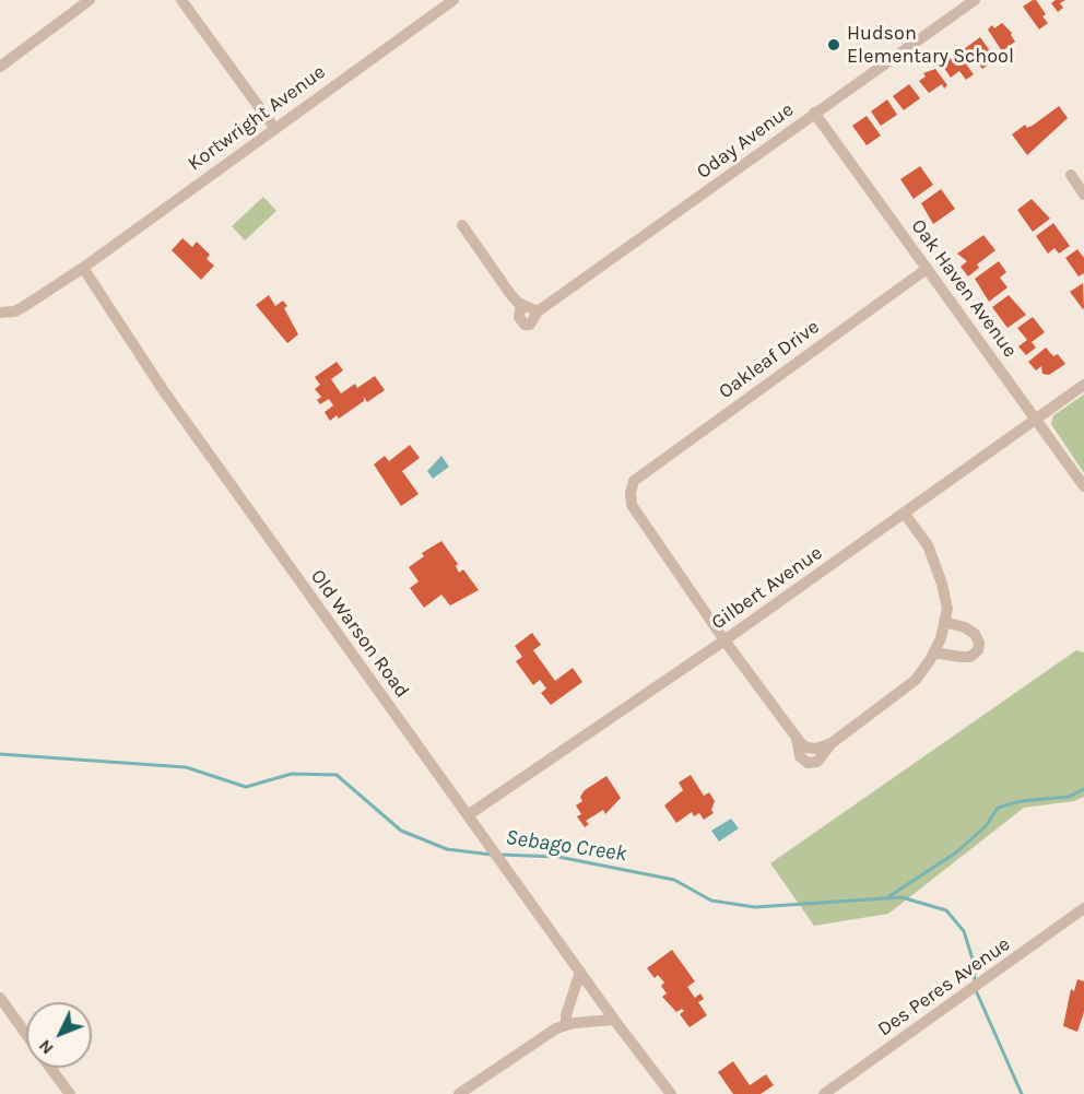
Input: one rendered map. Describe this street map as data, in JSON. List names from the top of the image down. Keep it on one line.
{"streets":{"street":["Kortwright Avenue","Oday Avenue","Oak Haven Avenue","Oakleaf Drive","Gilbert Avenue","Old Warson Road","Des Peres Avenue"]},"crossings":[["Kortwright Avenue","Old Warson Road"],["Oday Avenue","Oak Haven Avenue"],["Oak Haven Avenue","Oakleaf Drive"],["Oak Haven Avenue","Gilbert Avenue"],["Oakleaf Drive","Gilbert Avenue"],["Gilbert Avenue","Old Warson Road"]],"water":["Sebago Creek"],"places":["Hudson Elementary School"],"north":"bottom left"}
